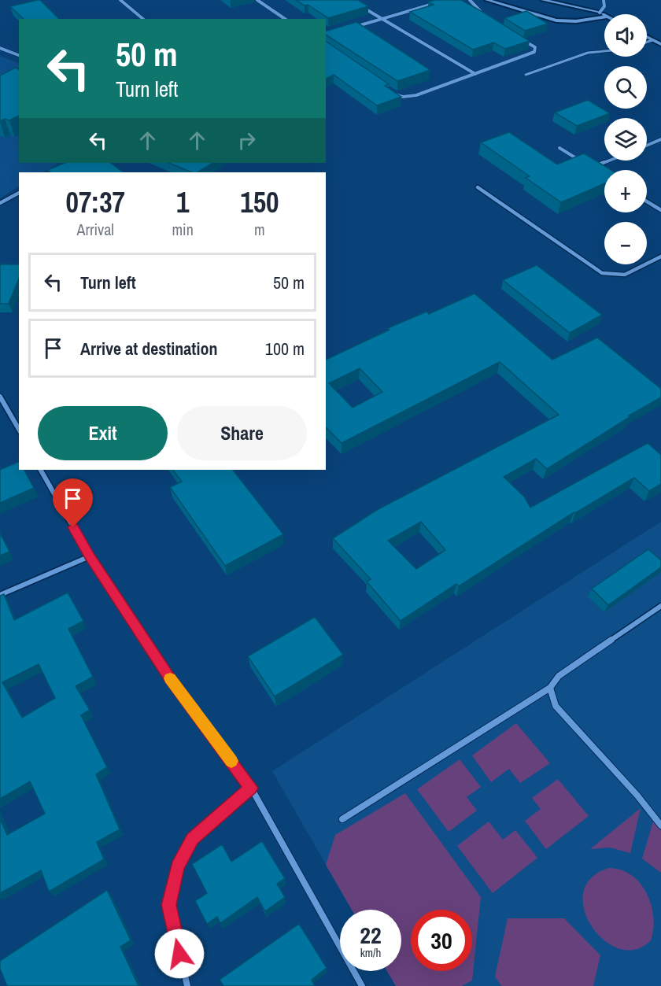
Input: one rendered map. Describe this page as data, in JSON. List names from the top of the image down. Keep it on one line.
{"page":{"map_buttons":["+","−"],"turn":["50 m","Turn left"],"eta":["07:37","Arrival","1","min","150","m"],"list":[{"name":"Turn left","value":"50 m"},{"name":"Arrive at destination","value":"100 m"}],"buttons":["Exit","Share"],"speed":"22 km/h","limit":"30"}}
